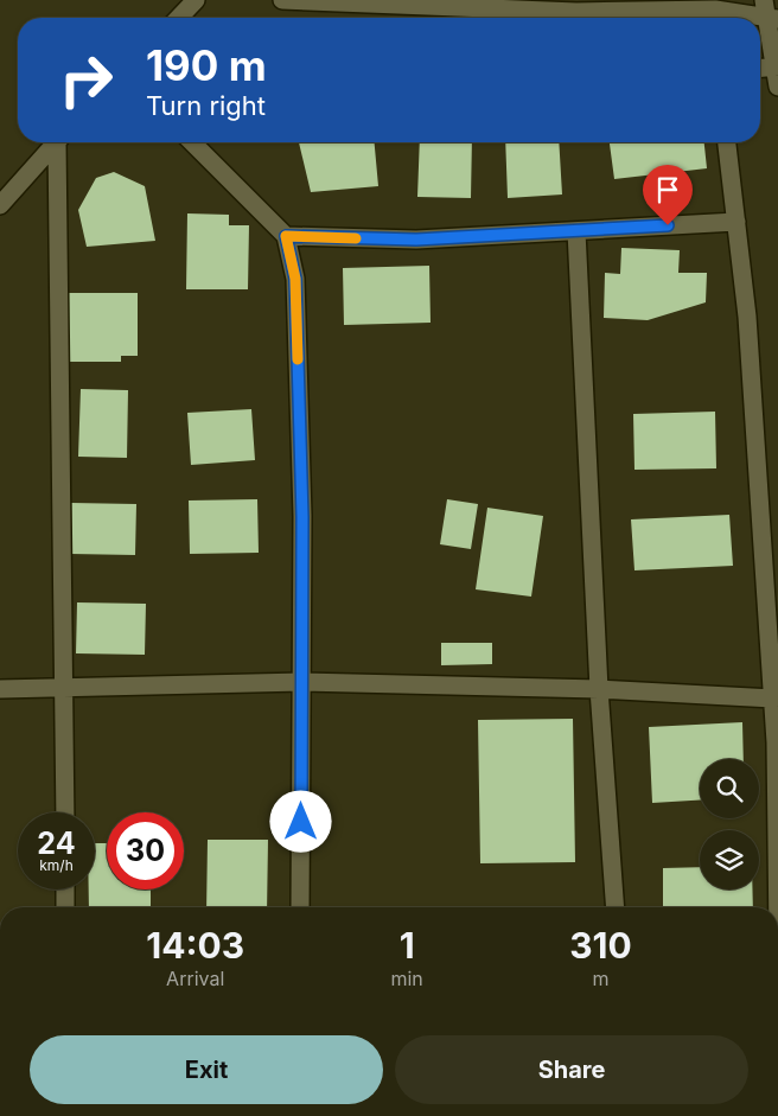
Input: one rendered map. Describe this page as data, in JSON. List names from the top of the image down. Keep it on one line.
{"page":{"turn":["190 m","Turn right"],"speed":"24 km/h","limit":"30","eta":["14:03","Arrival","1","min","310","m"],"buttons":["Exit","Share"]}}
